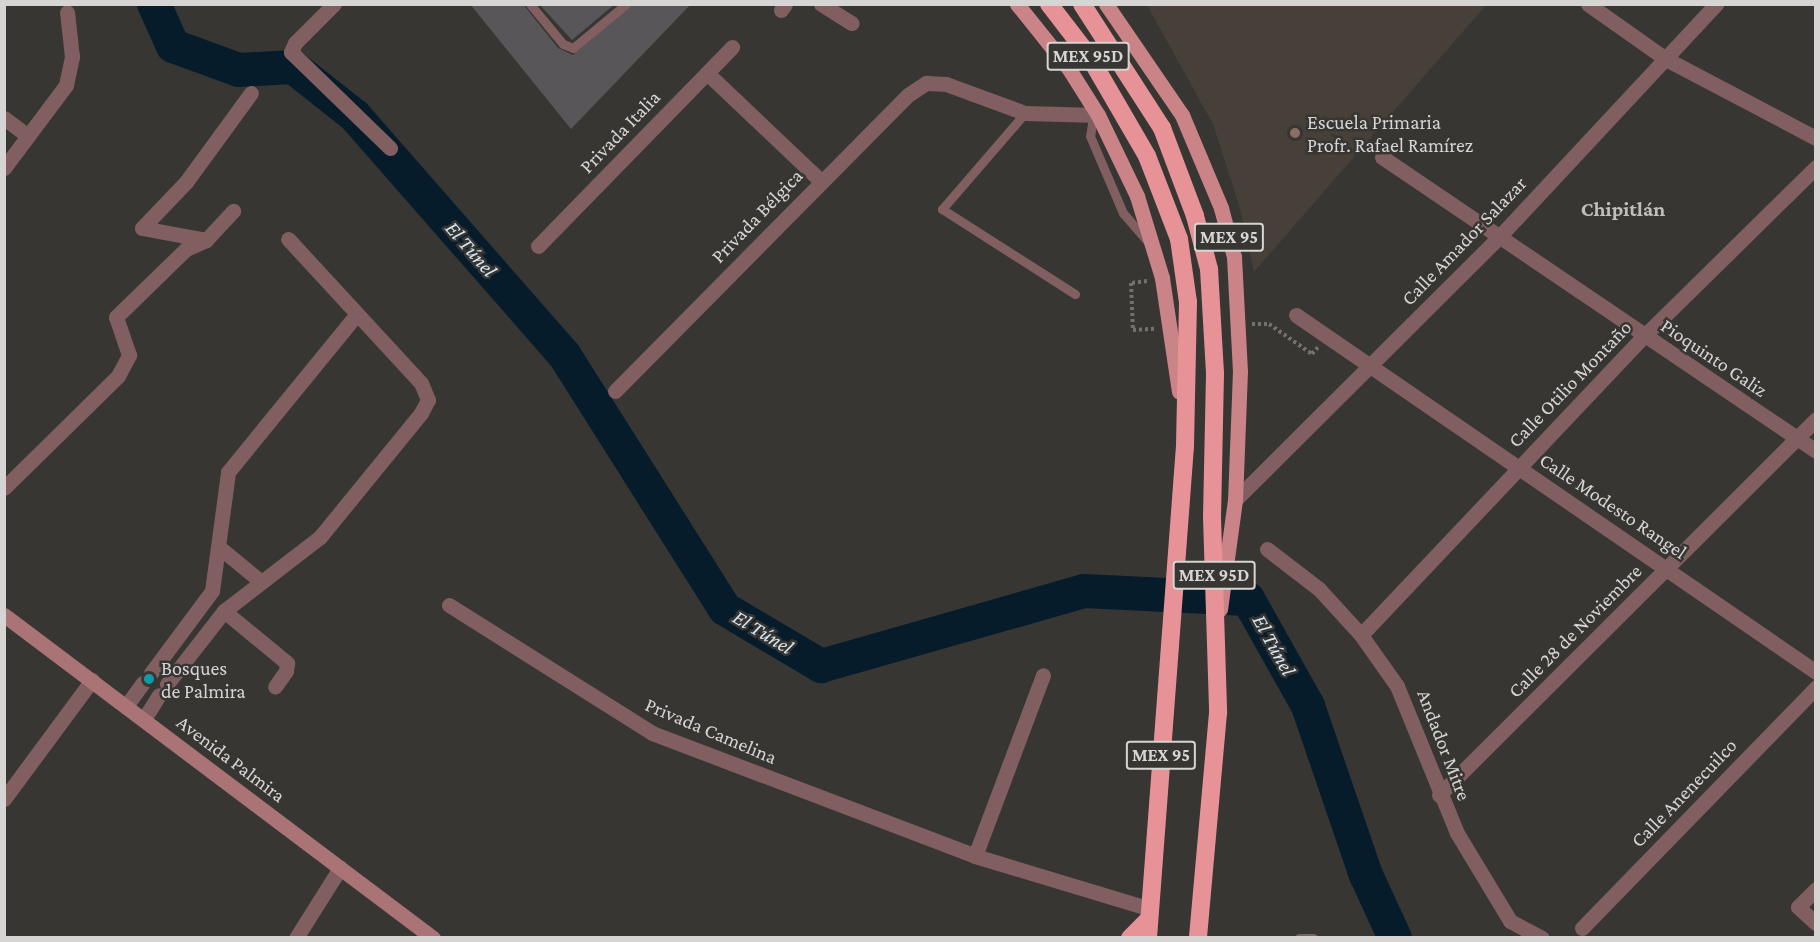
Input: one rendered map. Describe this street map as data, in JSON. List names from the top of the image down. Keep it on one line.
{"streets":{"highway":["MEX 95D","MEX 95"],"main road":["Avenida Palmira"],"street":["Privada Italia","Privada Bélgica","Calle Amador Salazar","Pioquinto Galiz","Calle Otilio Montaño","Calle Modesto Rangel","Calle 28 de Noviembre","Privada Camelina","Andador Mitre","Calle Anenecuilco"]},"crossings":[["MEX 95D","MEX 95"],["Privada Italia","Privada Bélgica"],["MEX 95","Calle Amador Salazar"],["MEX 95","Privada Camelina"],["Calle Amador Salazar","Pioquinto Galiz"],["Calle Amador Salazar","Calle Modesto Rangel"],["Pioquinto Galiz","Calle Otilio Montaño"],["Pioquinto Galiz","Calle 28 de Noviembre"],["Calle Otilio Montaño","Calle Modesto Rangel"],["Calle Otilio Montaño","Andador Mitre"],["Calle Modesto Rangel","Calle 28 de Noviembre"],["Calle 28 de Noviembre","Andador Mitre"]],"districts":["Chipitlán"],"water":["El Túnel"],"places":["Escuela Primaria Profr. Rafael Ramírez","Bosques de Palmira"]}
